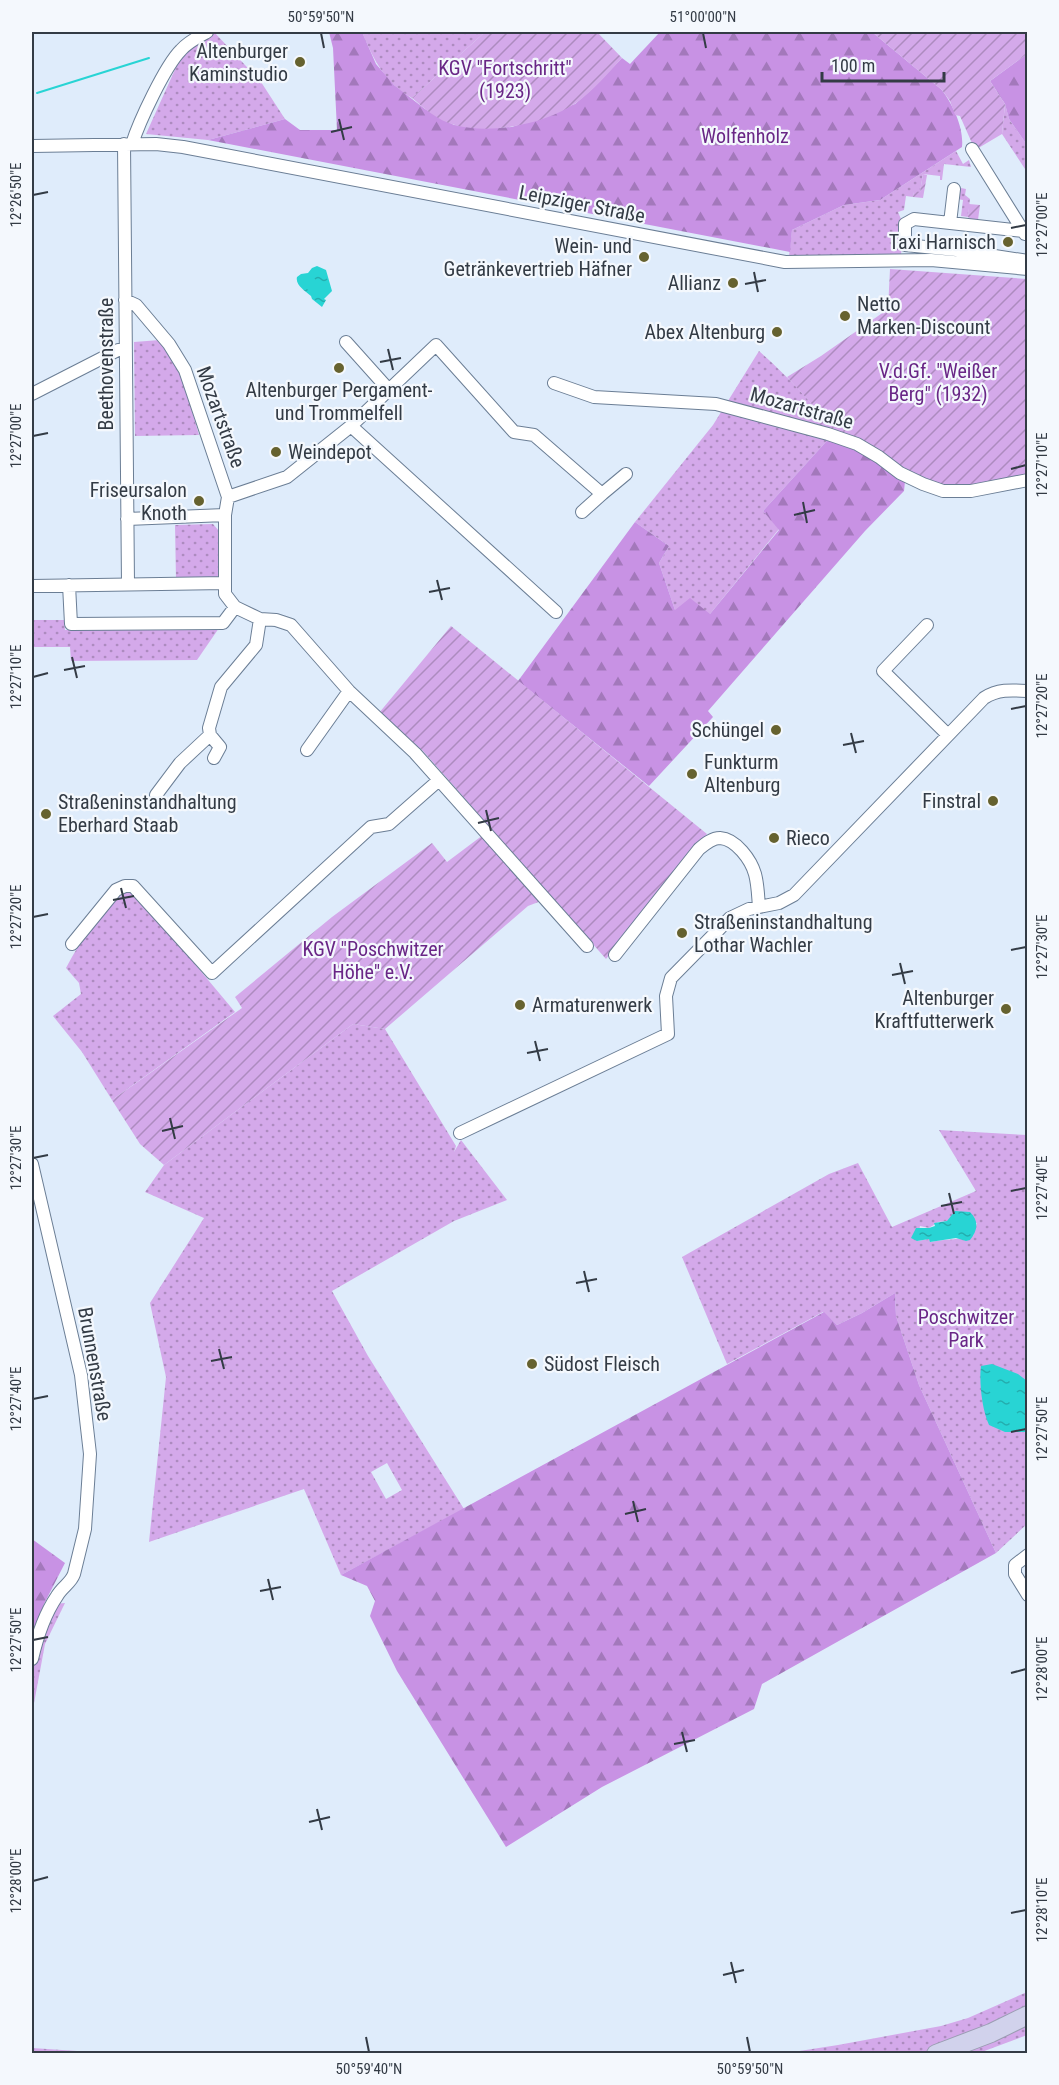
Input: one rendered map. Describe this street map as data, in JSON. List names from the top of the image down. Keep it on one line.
{"streets":{"street":["Leipziger Straße","Beethovenstraße","Mozartstraße","Brunnenstraße"]},"crossings":[["Leipziger Straße","Beethovenstraße"],["Beethovenstraße","Mozartstraße"]],"parks":["KGV \"Fortschritt\" (1923)","Wolfenholz","V.d.Gf. \"Weißer Berg\" (1932)","KGV \"Poschwitzer Höhe\" e.V.","Poschwitzer Park"],"places":["Altenburger Kaminstudio","Taxi Harnisch","Wein- und Getränkevertrieb Häfner","Allianz","Netto Marken-Discount","Abex Altenburg","Altenburger Pergament- und Trommelfell","Weindepot","Friseursalon Knoth","Schüngel","Funkturm Altenburg","Finstral","Straßeninstandhaltung Eberhard Staab","Rieco","Straßeninstandhaltung Lothar Wachler","Armaturenwerk","Altenburger Kraftfutterwerk","Südost Fleisch"],"scale_bar":"100 m","coordinates":["50°59'50\"N","51°00'00\"N","12°26'50\"E","12°27'00\"E","12°27'10\"E","12°27'20\"E","12°27'30\"E","12°27'40\"E","12°27'50\"E","12°28'00\"E","12°28'10\"E","50°59'40\"N"]}
